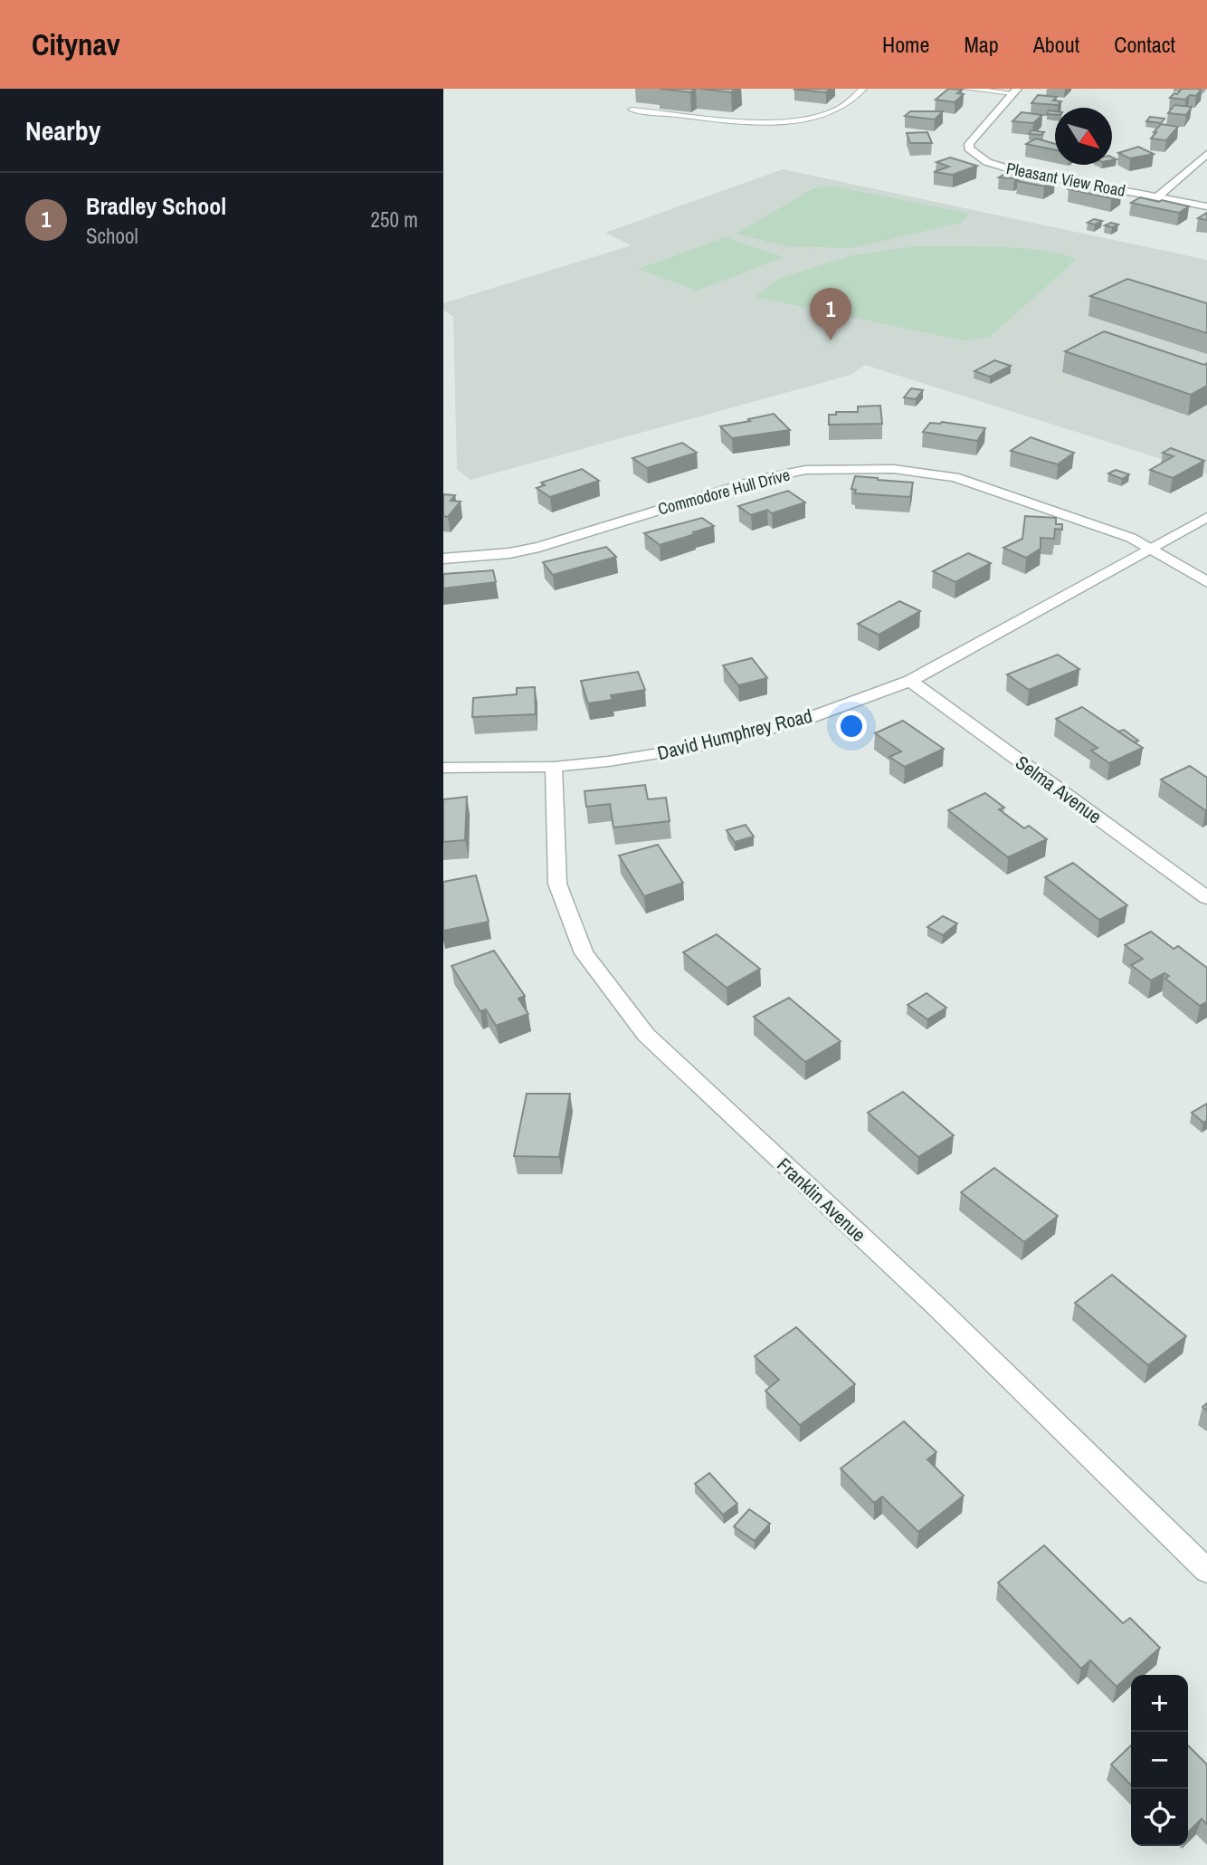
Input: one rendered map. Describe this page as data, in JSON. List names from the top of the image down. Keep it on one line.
{"streets":{"street":["Pleasant View Road","Commodore Hull Drive","David Humphrey Road","Selma Avenue","Franklin Avenue"]},"crossings":[["Commodore Hull Drive","David Humphrey Road"],["David Humphrey Road","Selma Avenue"],["David Humphrey Road","Franklin Avenue"]],"north":"bottom right","page":{"header":"Citynav","nav":["Home","Map","About","Contact"],"heading":"Nearby","list":[{"mark":"1","name":"Bradley School","note":"School","value":"250 m"}],"pins":"1","map_buttons":["+","−"]}}
